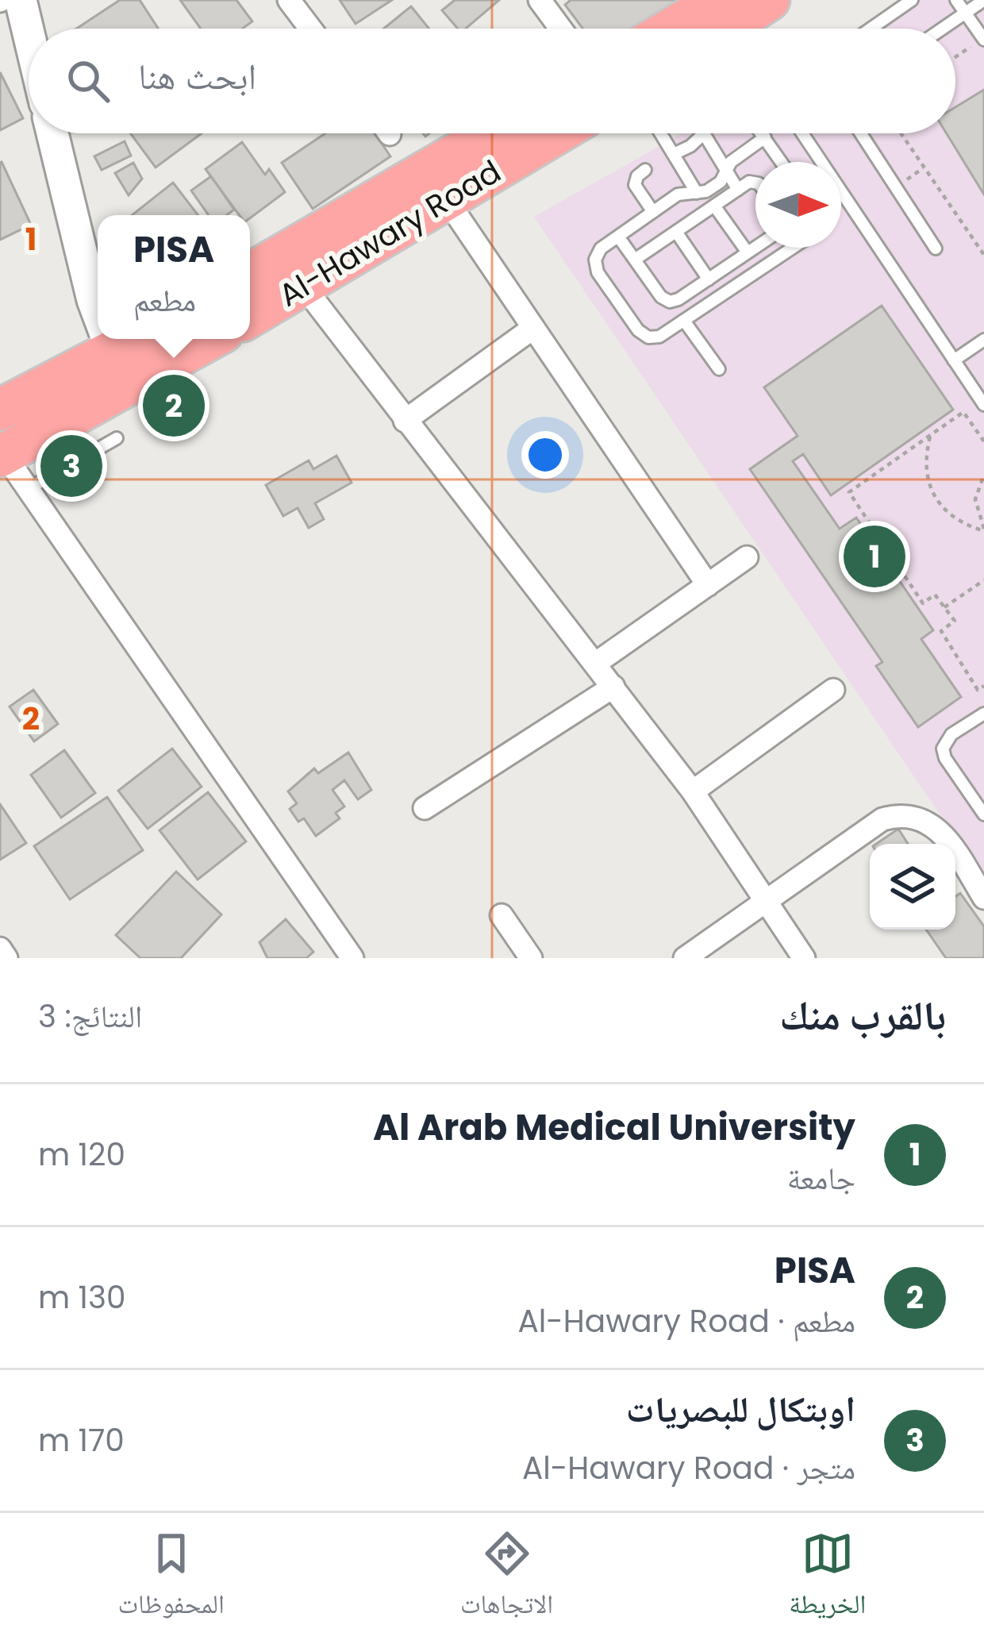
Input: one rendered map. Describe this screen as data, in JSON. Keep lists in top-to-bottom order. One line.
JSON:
{"streets":{"highway":["Al-Hawary Road"]},"north":"right","page":{"search":"ابحث هنا","popup":["PISA","مطعم"],"pins":["2","3","1"],"heading":["بالقرب منك","النتائج: 3"],"list":[{"mark":"1","name":"Al Arab Medical University","note":"جامعة","value":"120 m"},{"mark":"2","name":"PISA","note":"مطعم · Al-Hawary Road","value":"130 m"},{"mark":"3","name":"اوبتكال للبصريات","note":"متجر · Al-Hawary Road","value":"170 m"}],"nav":["الخريطة","الاتجاهات","المحفوظات"]},"grid":{"rows":["1","2"]}}
